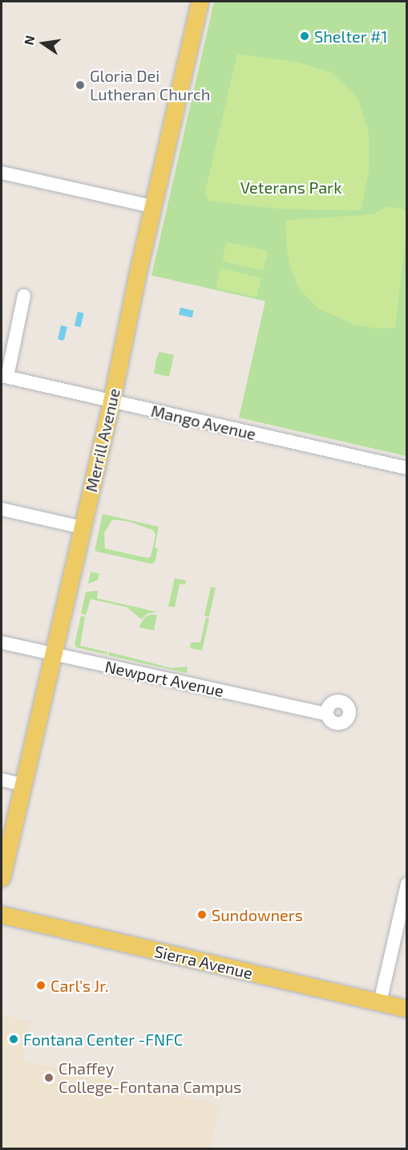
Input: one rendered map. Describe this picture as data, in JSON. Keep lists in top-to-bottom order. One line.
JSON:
{"streets":{"main road":["Merrill Avenue","Sierra Avenue"],"street":["Mango Avenue","Newport Avenue"]},"crossings":[["Mango Avenue","Merrill Avenue"],["Merrill Avenue","Newport Avenue"]],"parks":["Veterans Park"],"places":["Shelter #1","Gloria Dei Lutheran Church","Sundowners","Carl's Jr.","Fontana Center -FNFC","Chaffey College-Fontana Campus"],"north":"left"}
